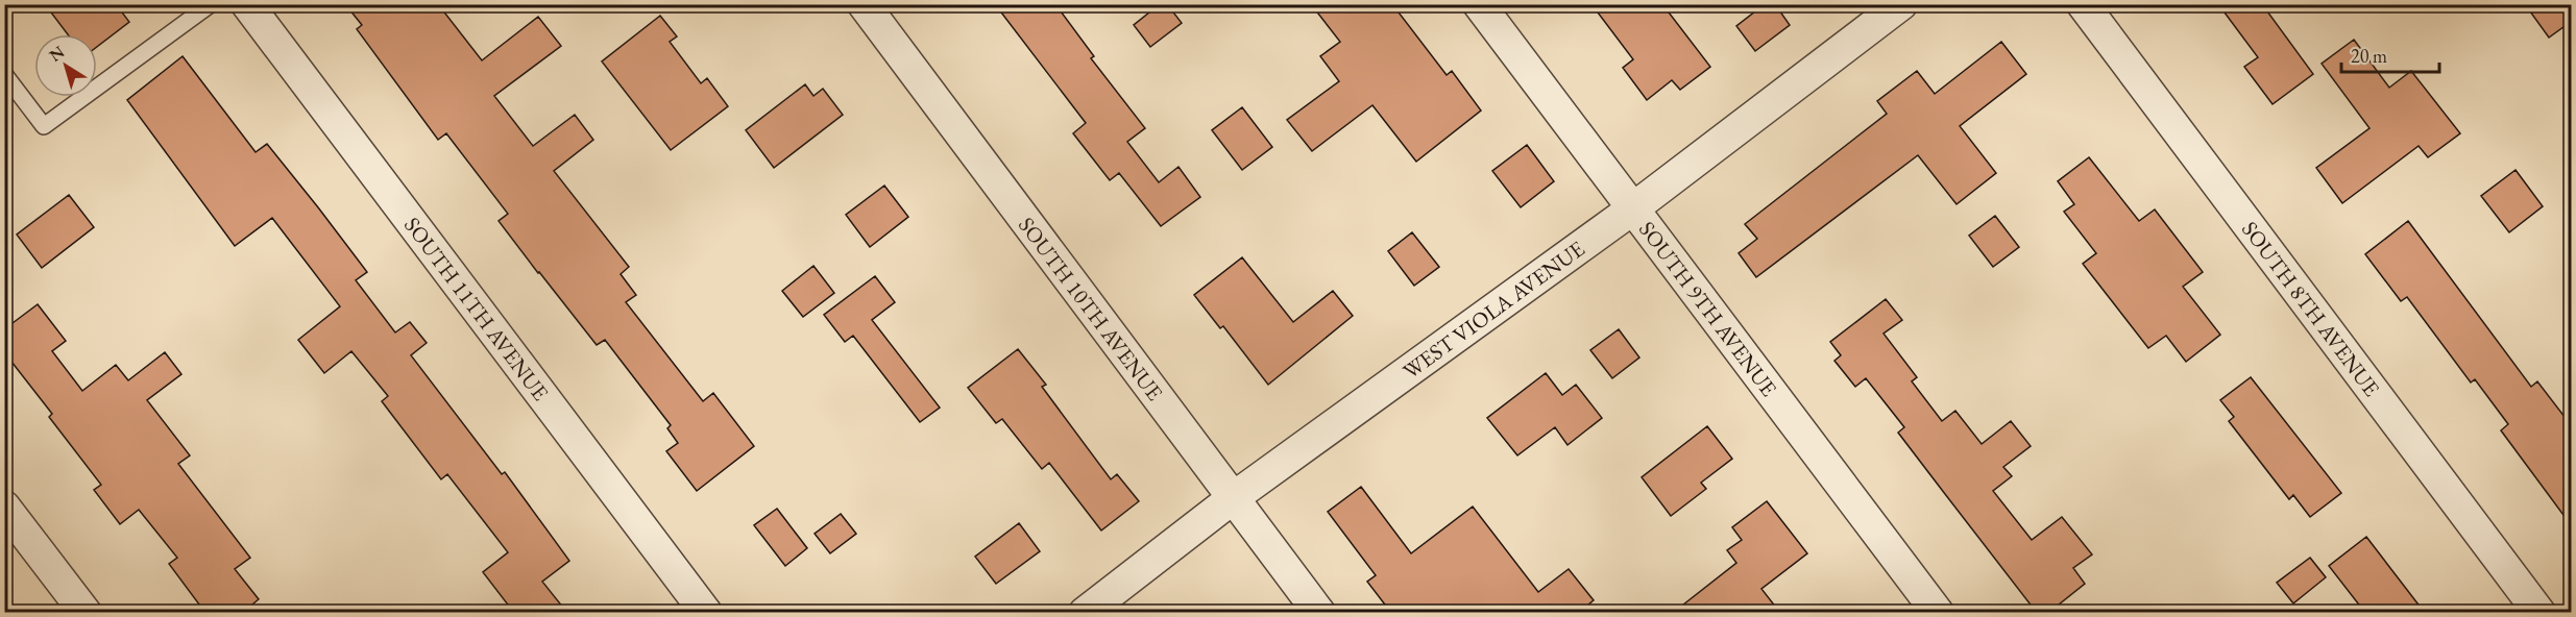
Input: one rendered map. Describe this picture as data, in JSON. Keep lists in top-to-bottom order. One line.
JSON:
{"streets":{"street":["SOUTH 11TH AVENUE","SOUTH 10TH AVENUE","SOUTH 9TH AVENUE","SOUTH 8TH AVENUE","WEST VIOLA AVENUE"]},"crossings":[["SOUTH 10TH AVENUE","WEST VIOLA AVENUE"],["SOUTH 9TH AVENUE","WEST VIOLA AVENUE"]],"scale_bar":"20 m","north":"top left"}
